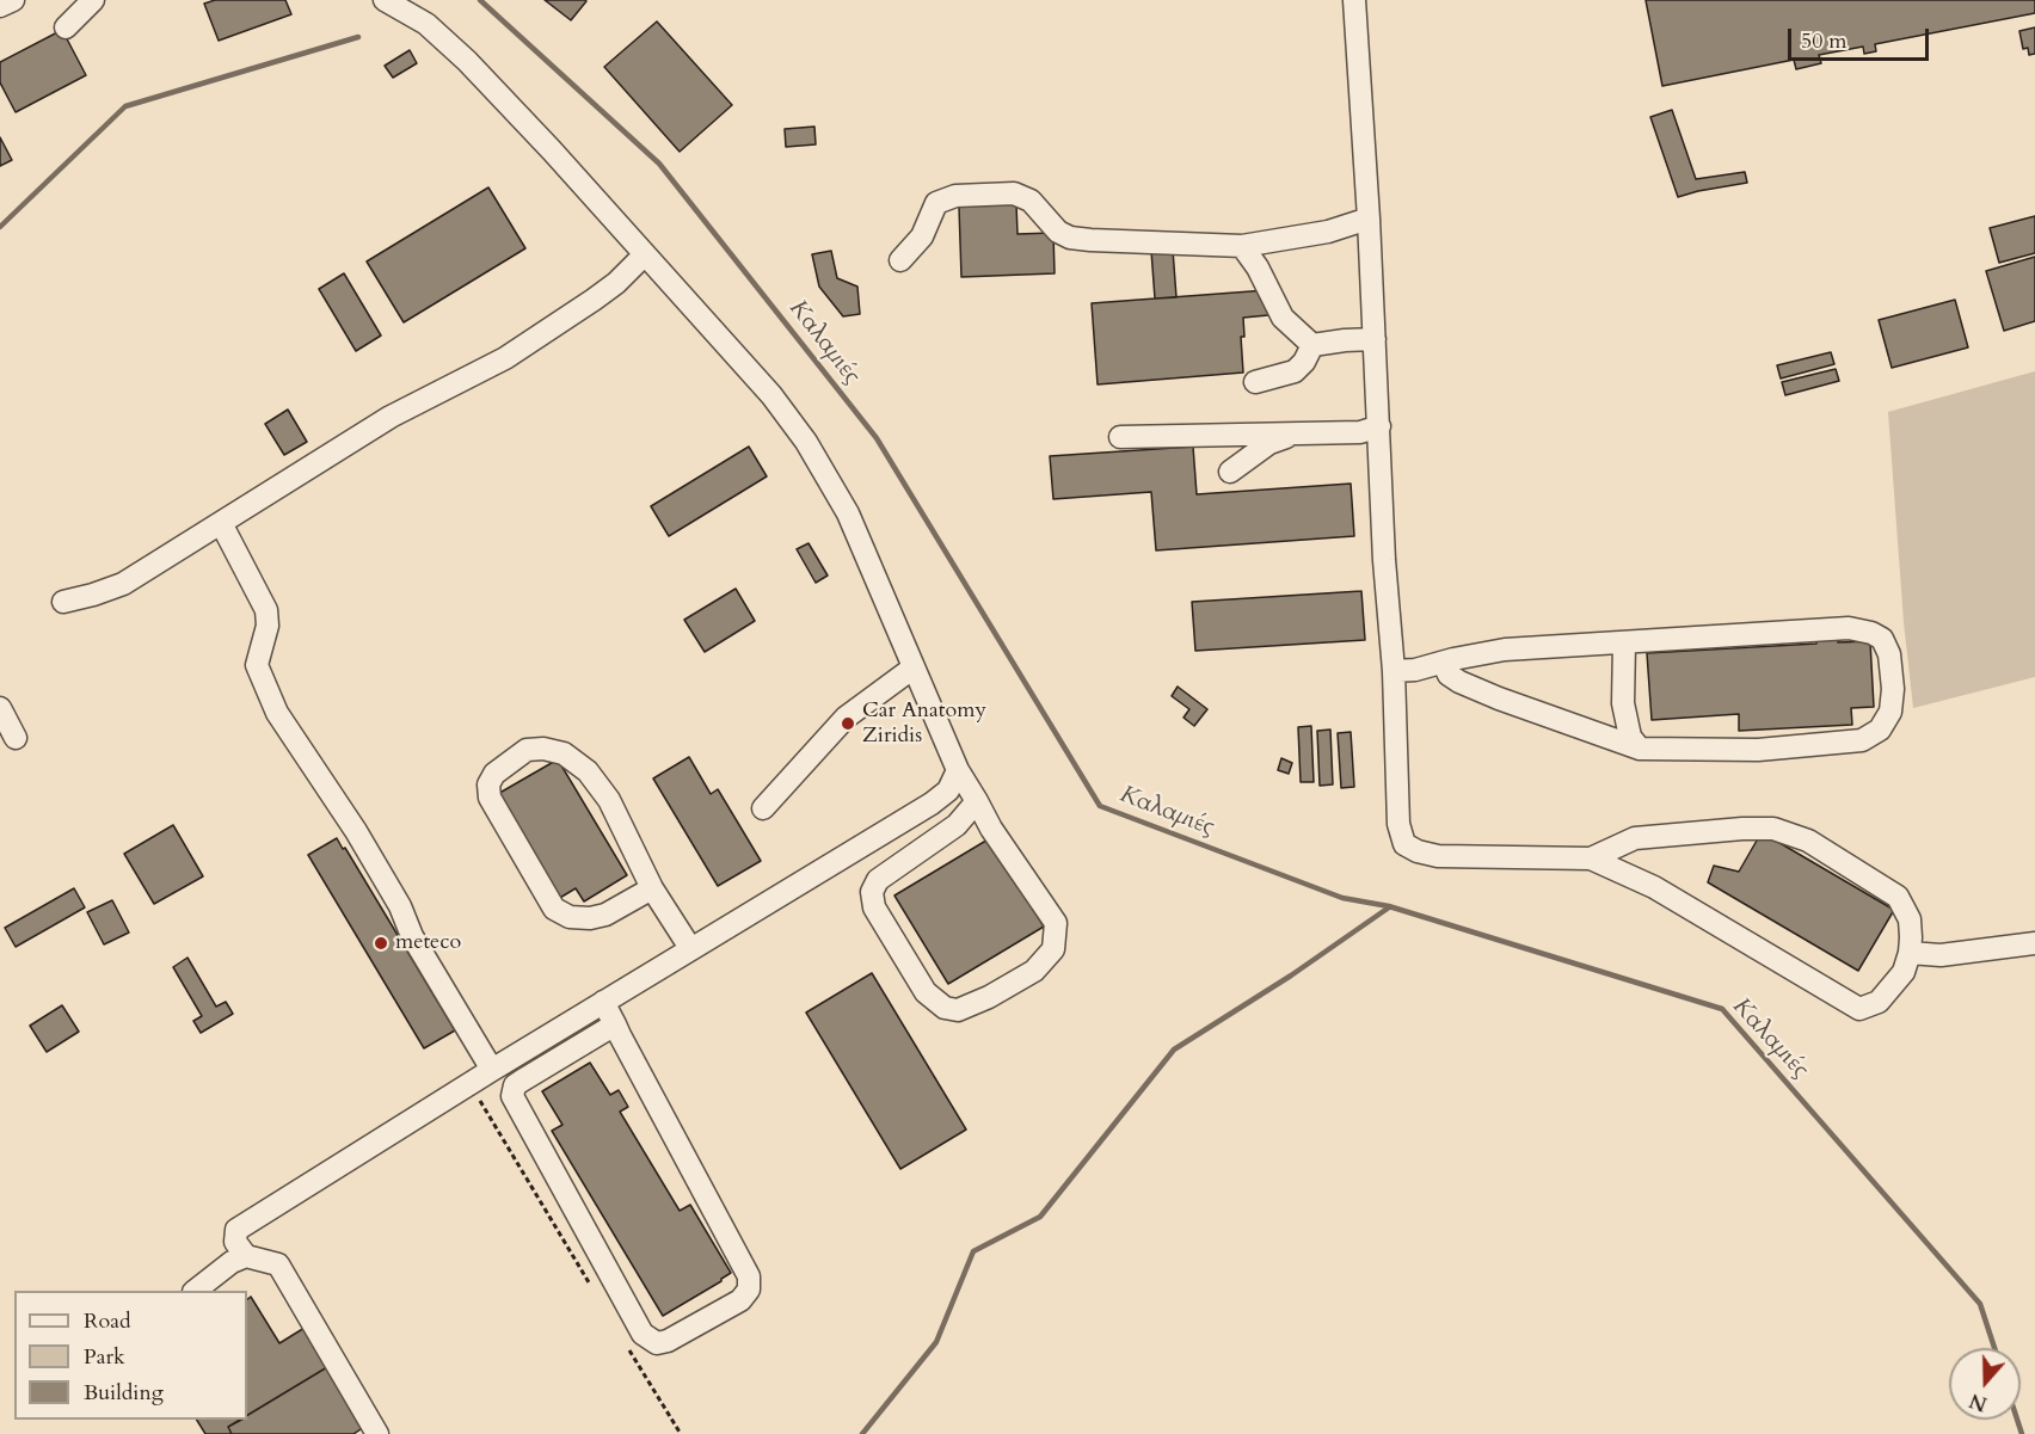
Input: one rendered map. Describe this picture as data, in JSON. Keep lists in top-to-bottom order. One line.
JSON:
{"water":["Καλαμιές"],"places":["Car Anatomy Ziridis","meteco"],"legend":["Road","Park","Building"],"scale_bar":"50 m","north":"bottom"}
